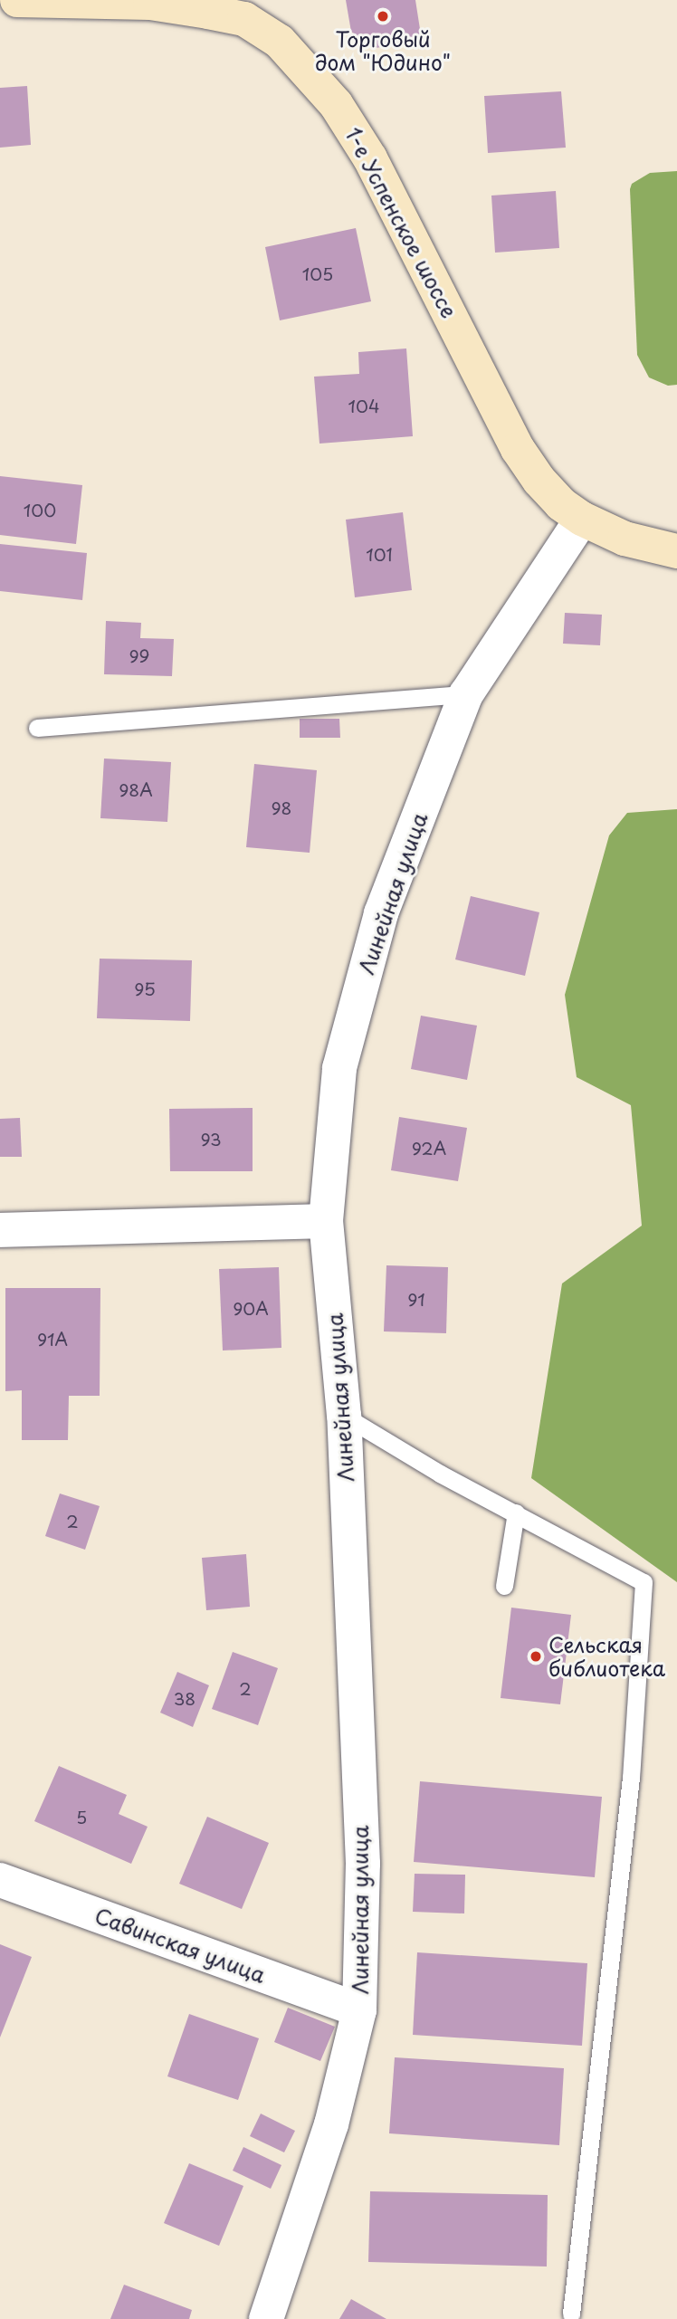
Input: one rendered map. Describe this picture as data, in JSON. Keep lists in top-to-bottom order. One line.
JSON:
{"streets":{"main road":["1-е Успенское шоссе"],"street":["Линейная улица","Савинская улица"]},"crossings":[["1-е Успенское шоссе","Линейная улица"],["Линейная улица","Савинская улица"]],"places":["Торговый дом \"Юдино\"","Сельская библиотека"],"house_numbers":["105","104","100","101","99","98А","98","95","93","92А","91","90А","91А","2","2","38","5"]}
